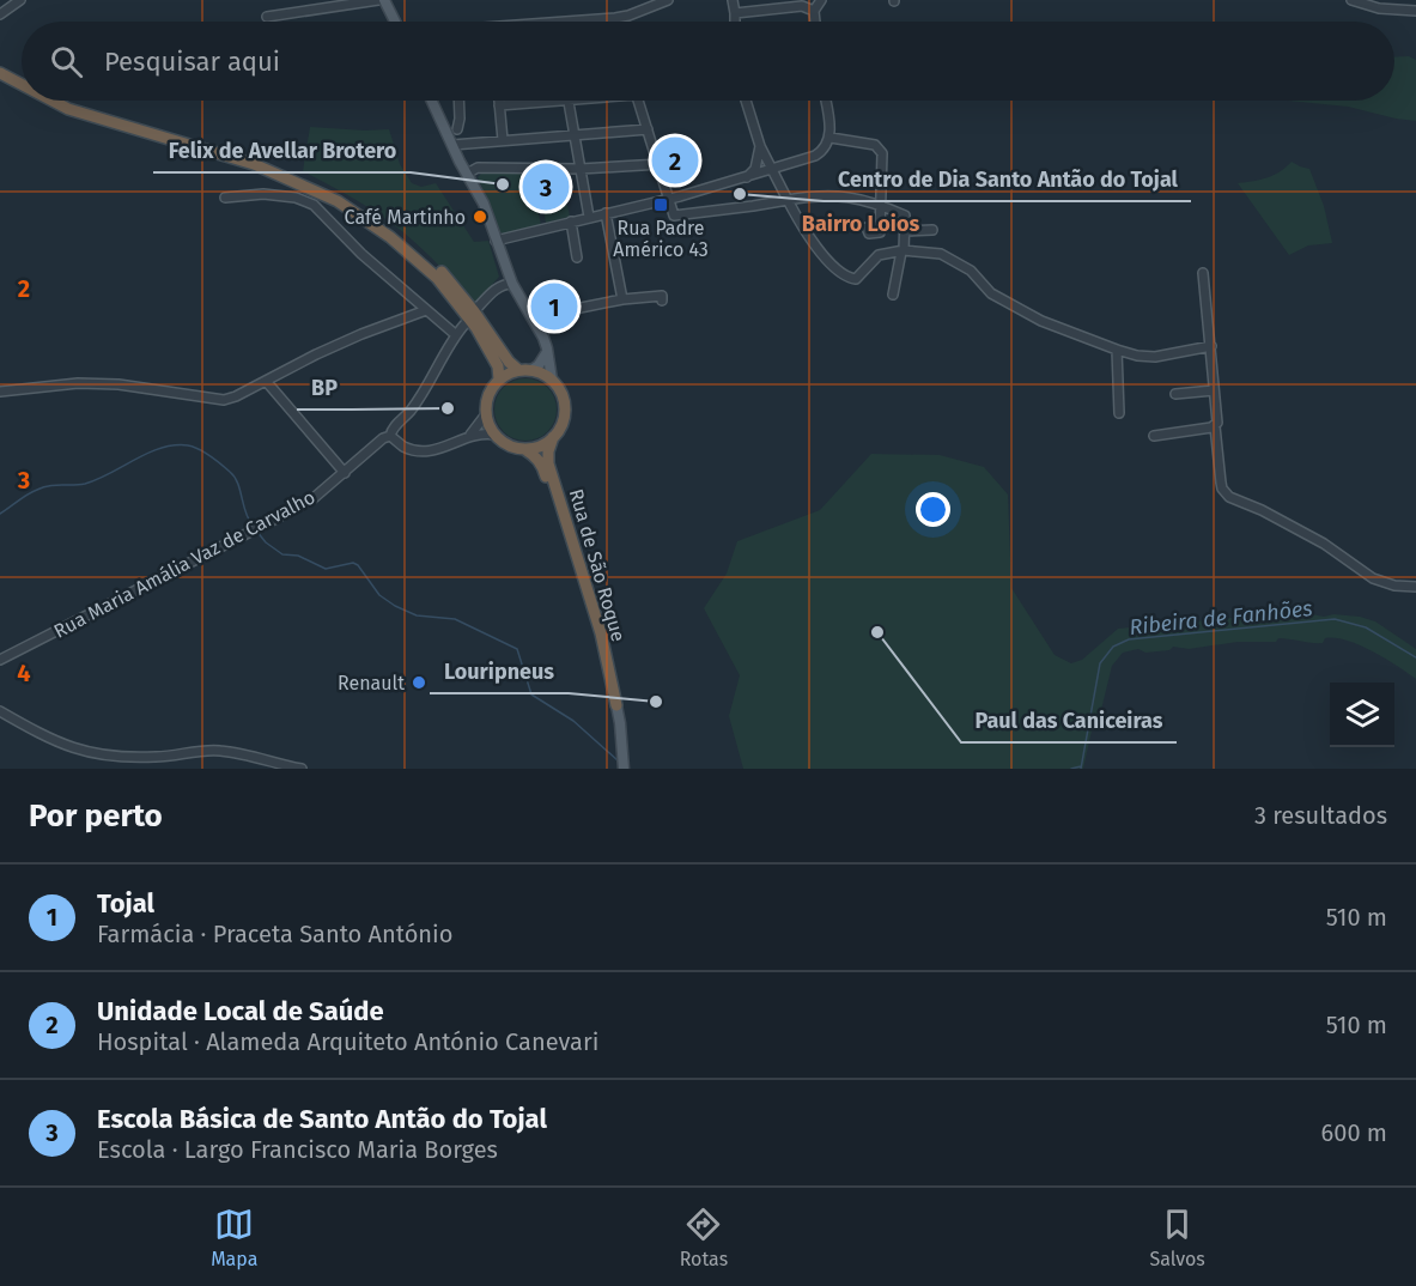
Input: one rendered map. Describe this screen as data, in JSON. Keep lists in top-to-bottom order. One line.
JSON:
{"streets":{"highway":["Rua de São Roque"],"street":["Rua Maria Amália Vaz de Carvalho"]},"districts":["Bairro Loios"],"water":["Ribeira de Fanhões"],"places":{"other":["Felix de Avellar Brotero","Centro de Dia Santo Antão do Tojal","Café Martinho","BP","Paul das Caniceiras","Renault","Louripneus"],"transit":["Rua Padre Américo 43"]},"page":{"search":"Pesquisar aqui","pins":["2","3","1"],"heading":["Por perto","3 resultados"],"list":[{"mark":"1","name":"Tojal","note":"Farmácia · Praceta Santo António","value":"510 m"},{"mark":"2","name":"Unidade Local de Saúde","note":"Hospital · Alameda Arquiteto António Canevari","value":"510 m"},{"mark":"3","name":"Escola Básica de Santo Antão do Tojal","note":"Escola · Largo Francisco Maria Borges","value":"600 m"}],"nav":["Mapa","Rotas","Salvos"]},"grid":{"rows":["2","3","4"]}}
